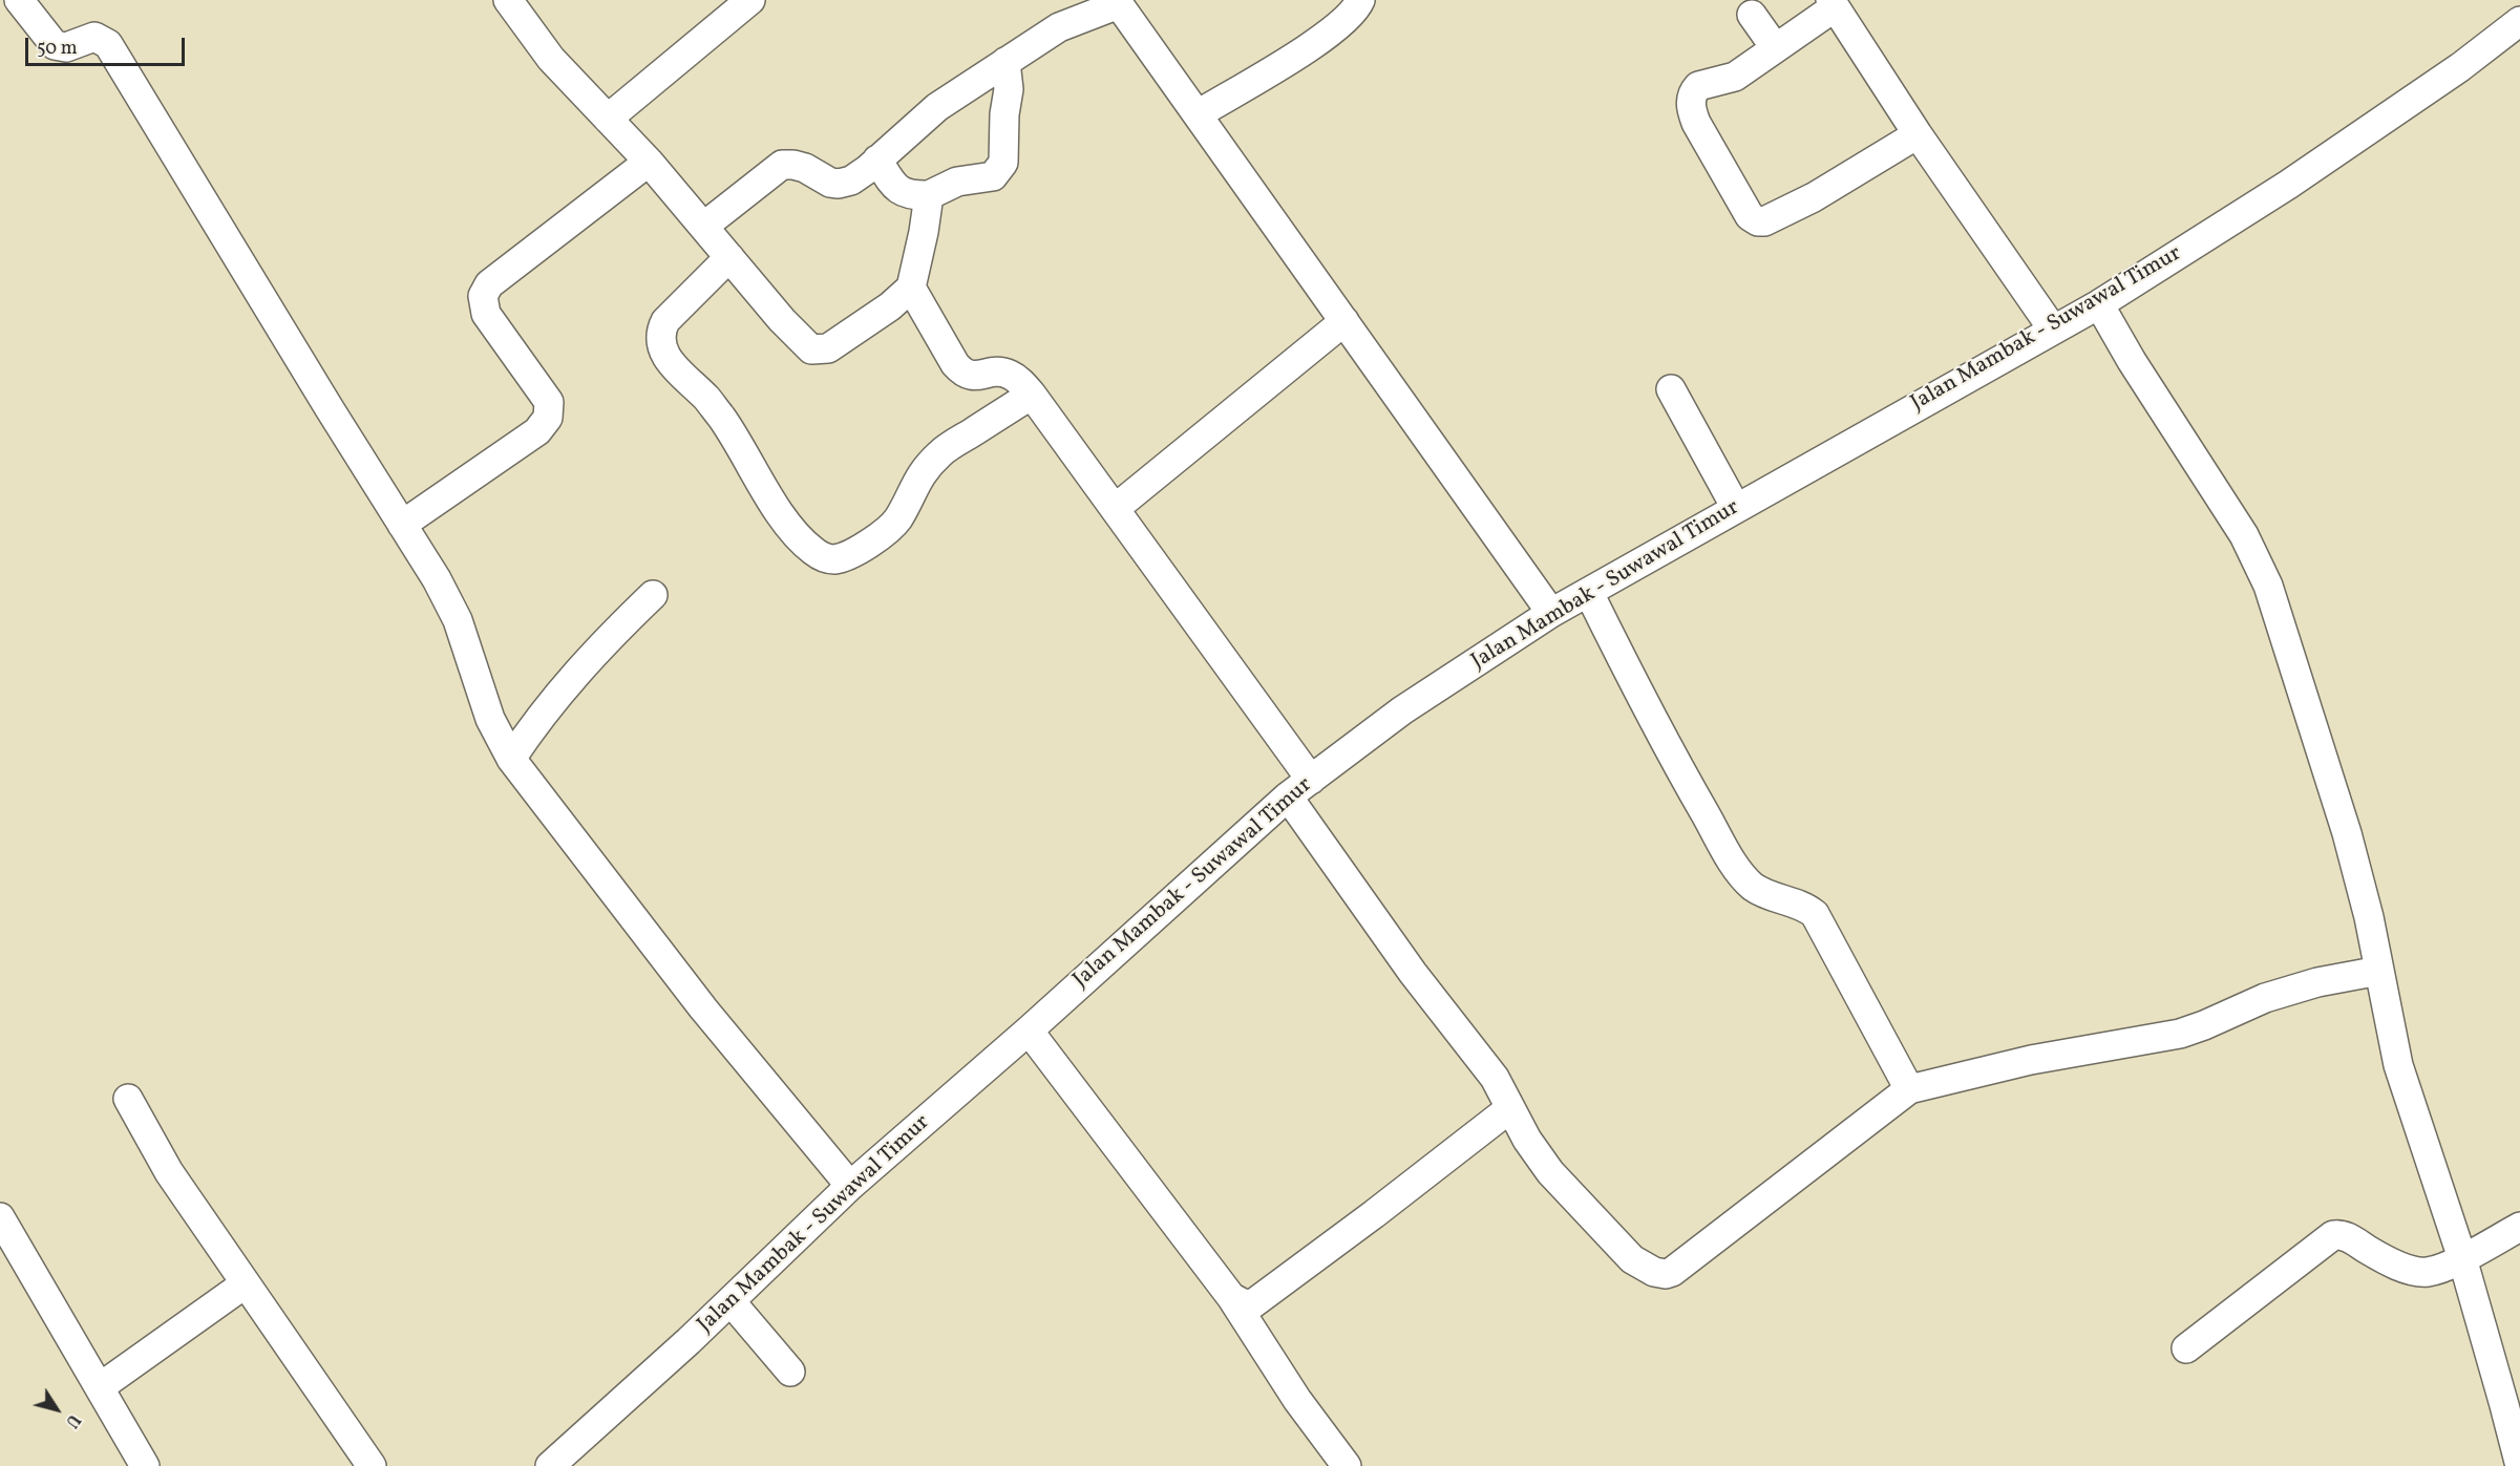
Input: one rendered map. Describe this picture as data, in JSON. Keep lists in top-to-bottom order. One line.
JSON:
{"streets":{"street":["Jalan Mambak - Suwawal Timur"]},"scale_bar":"50 m","north":"bottom right"}
